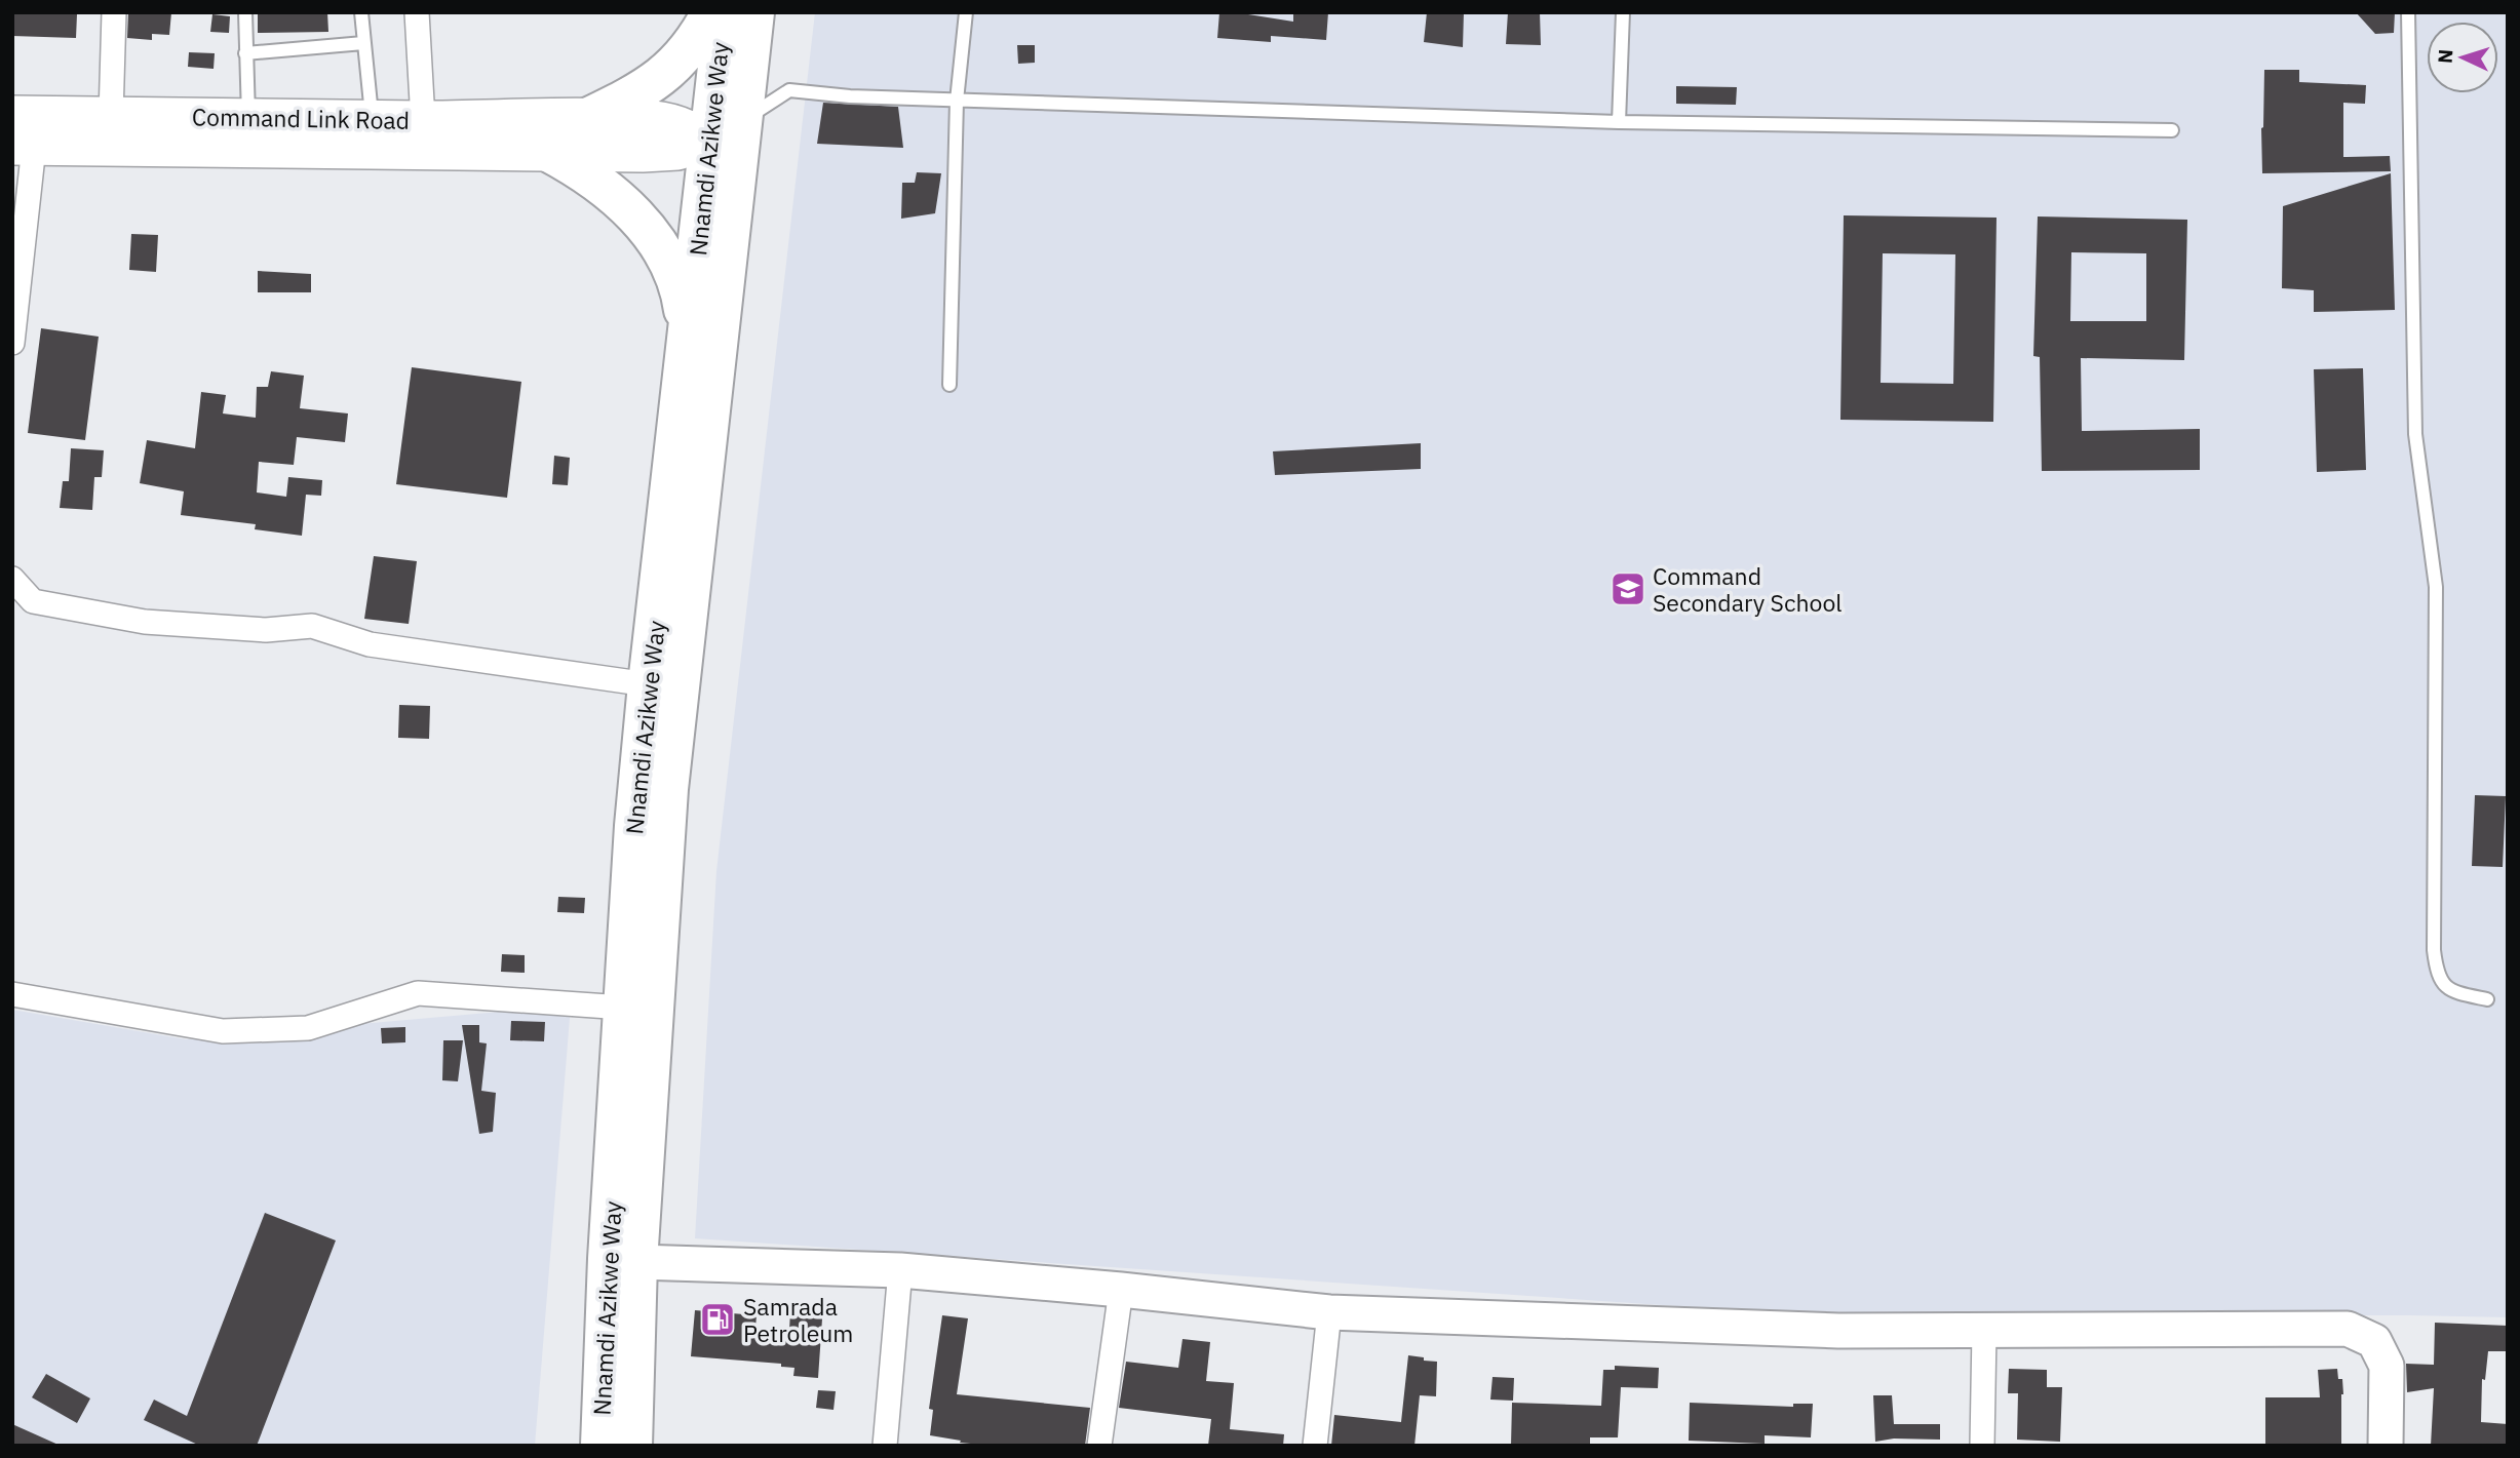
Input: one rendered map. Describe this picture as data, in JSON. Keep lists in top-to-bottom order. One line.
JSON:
{"streets":{"highway":["Nnamdi Azikwe Way"],"main road":["Command Link Road"]},"crossings":[["Command Link Road","Nnamdi Azikwe Way"]],"places":{"school or university":["Command Secondary School"],"fuel station":["Samrada Petroleum"]},"north":"left"}
